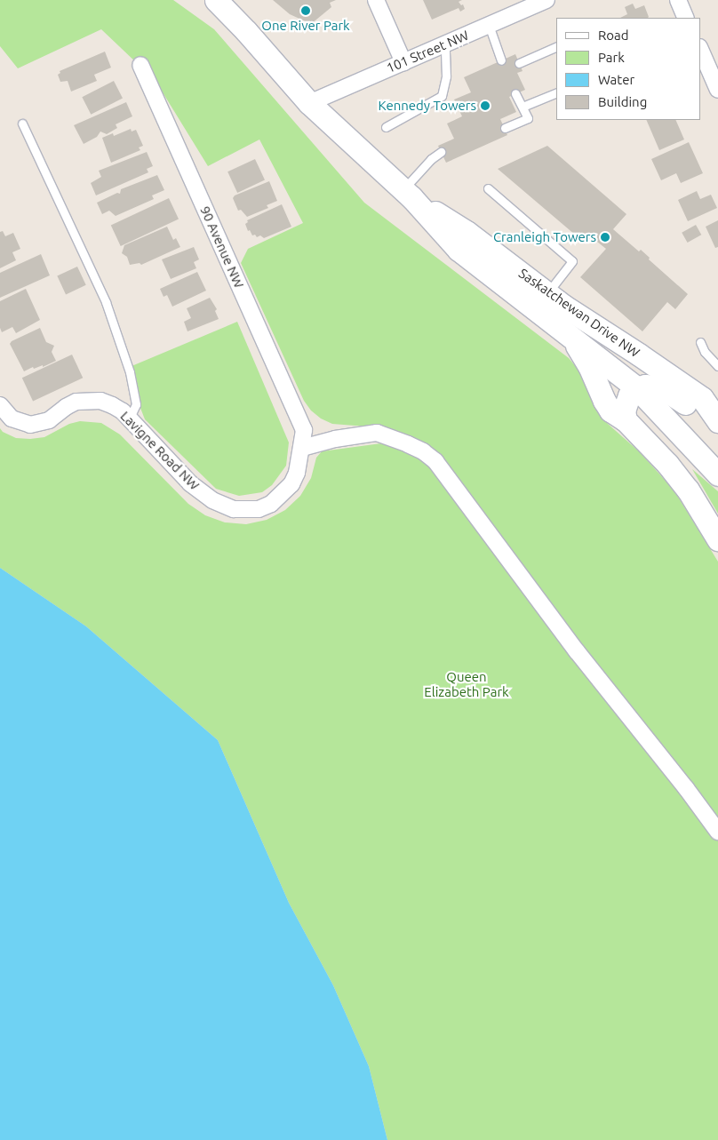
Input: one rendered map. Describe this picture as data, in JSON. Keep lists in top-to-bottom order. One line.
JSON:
{"streets":{"main road":["Saskatchewan Drive NW"],"street":["101 Street NW","90 Avenue NW","Lavigne Road NW"]},"crossings":[["101 Street NW","Saskatchewan Drive NW"],["90 Avenue NW","Lavigne Road NW"]],"parks":["Queen Elizabeth Park"],"places":["One River Park","Kennedy Towers","Cranleigh Towers"],"legend":["Road","Park","Water","Building"]}
